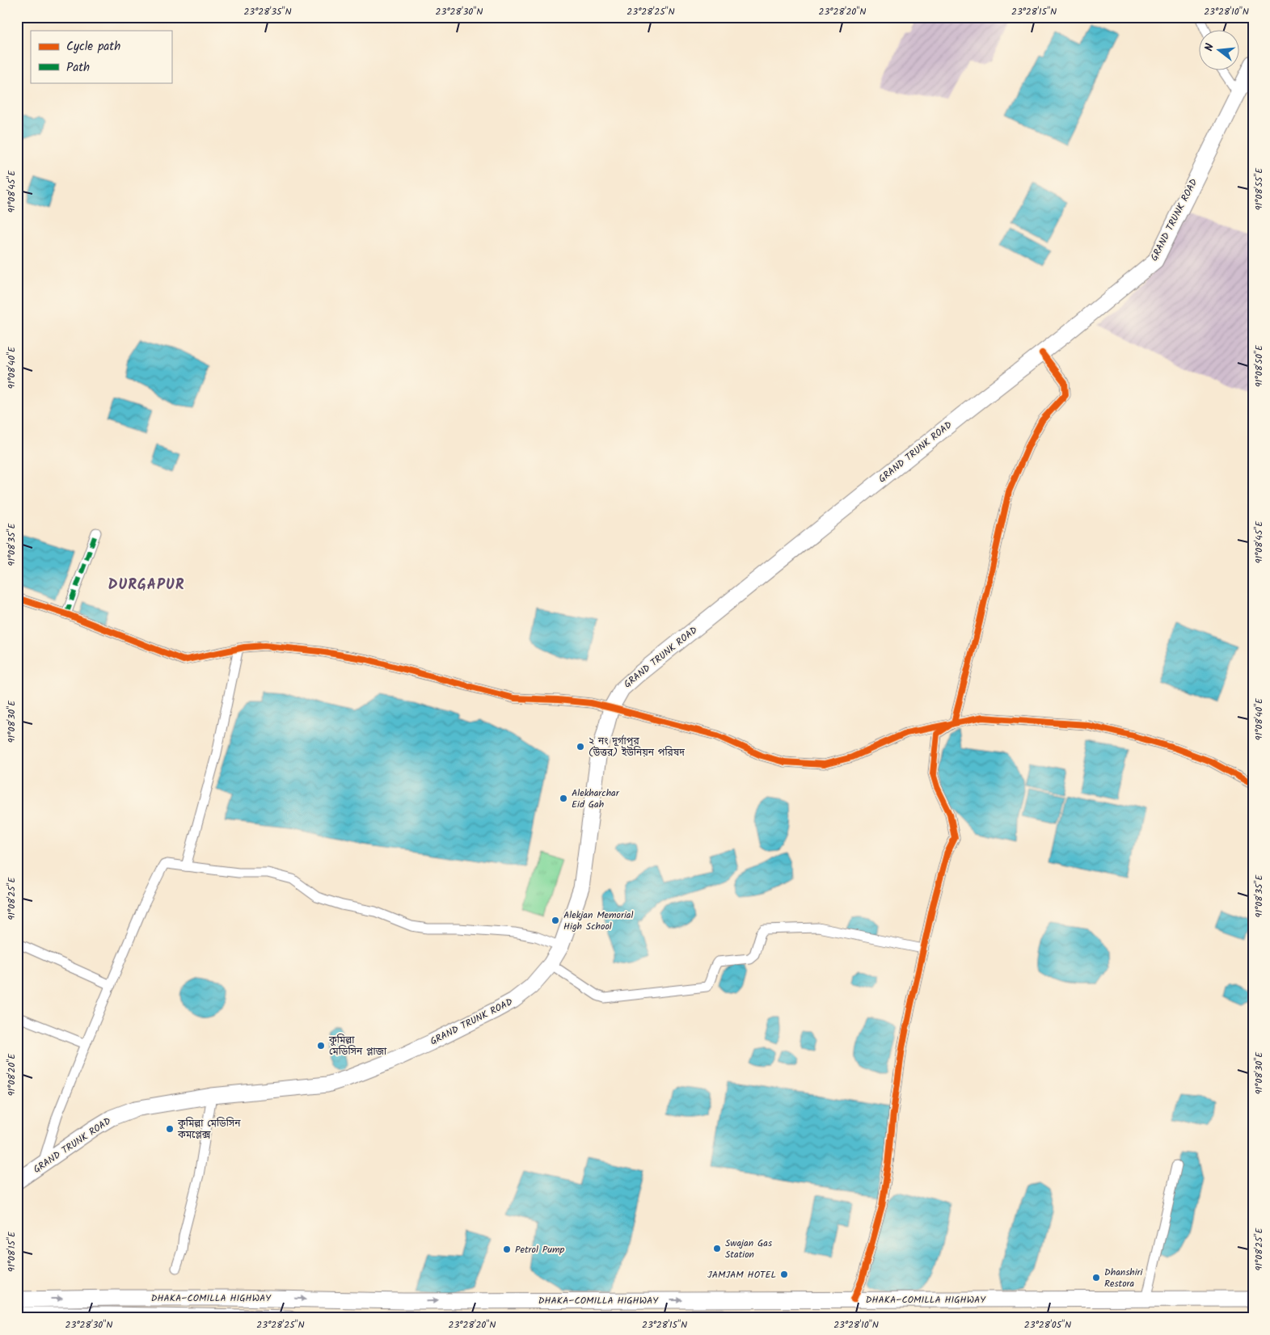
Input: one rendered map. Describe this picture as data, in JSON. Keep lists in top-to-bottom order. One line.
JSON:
{"streets":{"highway":["GRAND TRUNK ROAD","DHAKA–COMILLA HIGHWAY"]},"districts":["DURGAPUR"],"places":["২ নং দূর্গাপুর (উত্তর) ইউনিয়ন পরিষদ","Alekharchar Eid Gah","Alekjan Memorial High School","কুমিল্লা মেডিসিন প্লাজা","কুমিল্লা মেডিসিন কমপ্লেক্স","Swajan Gas Station","Petrol Pump","JAMJAM HOTEL","Dhanshiri Restora"],"legend":["Cycle path","Path"],"north":"left","coordinates":["23°28'35\"N","23°28'30\"N","23°28'25\"N","23°28'20\"N","23°28'15\"N","23°28'10\"N","91°08'55\"E","91°08'45\"E","91°08'50\"E","91°08'40\"E","91°08'35\"E","91°08'30\"E","91°08'25\"E","91°08'20\"E","91°08'15\"E","23°28'05\"N"]}
